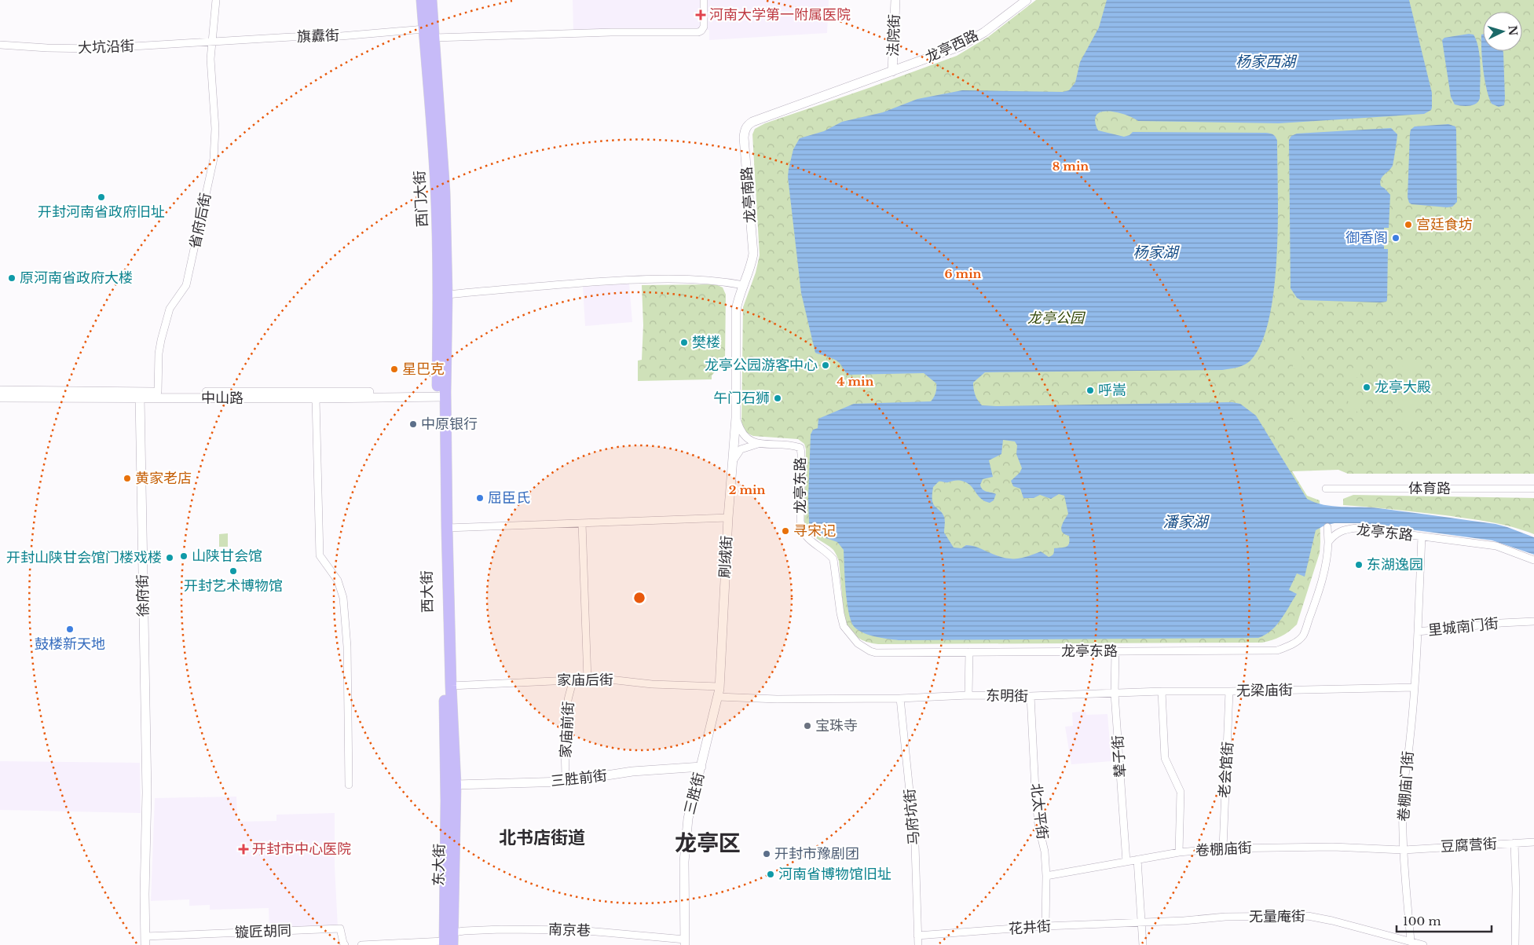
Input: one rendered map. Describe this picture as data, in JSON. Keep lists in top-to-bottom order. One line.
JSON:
{"streets":{"main road":["西门大街","西大街","东大街"],"street":["法院街","旗纛街","龙亭西路","大坑沿街","龙亭南路","省府后街","中山路","龙亭东路","体育路","刷绒街","徐府街","里城南门街","家庙后街","无梁庙街","东明街","家庙前街","辇子街","老会馆街","三胜前街","卷棚庙门街","三胜街","北太平街","马府坑街","豆腐营街","卷棚庙街","无量庵街","花井街","南京巷","镟匠胡同"]},"crossings":[["法院街","龙亭西路"],["法院街","龙亭南路"],["旗纛街","大坑沿街"],["旗纛街","西门大街"],["旗纛街","省府后街"],["龙亭西路","龙亭南路"],["大坑沿街","省府后街"],["龙亭南路","龙亭东路"],["龙亭南路","刷绒街"],["西门大街","中山路"],["西门大街","西大街"],["省府后街","中山路"],["中山路","西大街"],["中山路","徐府街"],["龙亭东路","刷绒街"],["龙亭东路","里城南门街"],["龙亭东路","辇子街"],["刷绒街","家庙后街"],["刷绒街","东明街"],["刷绒街","三胜街"],["西大街","家庙后街"],["西大街","三胜前街"],["西大街","东大街"],["徐府街","镟匠胡同"],["里城南门街","卷棚庙门街"],["家庙后街","家庙前街"],["无梁庙街","东明街"],["无梁庙街","辇子街"],["无梁庙街","老会馆街"],["无梁庙街","卷棚庙门街"],["东明街","辇子街"],["东明街","三胜街"],["东明街","北太平街"],["东明街","马府坑街"],["家庙前街","三胜前街"],["辇子街","卷棚庙街"],["老会馆街","卷棚庙街"],["三胜前街","三胜街"],["三胜前街","东大街"],["卷棚庙门街","豆腐营街"],["卷棚庙门街","卷棚庙街"],["卷棚庙门街","无量庵街"],["三胜街","南京巷"],["北太平街","卷棚庙街"],["北太平街","花井街"],["马府坑街","花井街"],["豆腐营街","卷棚庙街"],["东大街","南京巷"],["无量庵街","花井街"]],"districts":["北书店街道","龙亭区"],"water":["杨家西湖","杨家湖","潘家湖"],"parks":["龙亭公园"],"places":{"health":["河南大学第一附属医院","开封市中心医院"],"other":["开封河南省政府旧址","宫廷食坊","御香阁","原河南省政府大楼","樊楼","龙亭公园游客中心","星巴克","龙亭大殿","呼嵩","午门石狮","中原银行","黄家老店","屈臣氏","寻宋记","山陕甘会馆","开封山陕甘会馆门楼戏楼","东湖逸园","开封艺术博物馆","鼓楼新天地","宝珠寺","开封市豫剧团","河南省博物馆旧址"]},"scale_bar":"100 m","north":"right","rings":["8 min","6 min","4 min","2 min"]}
